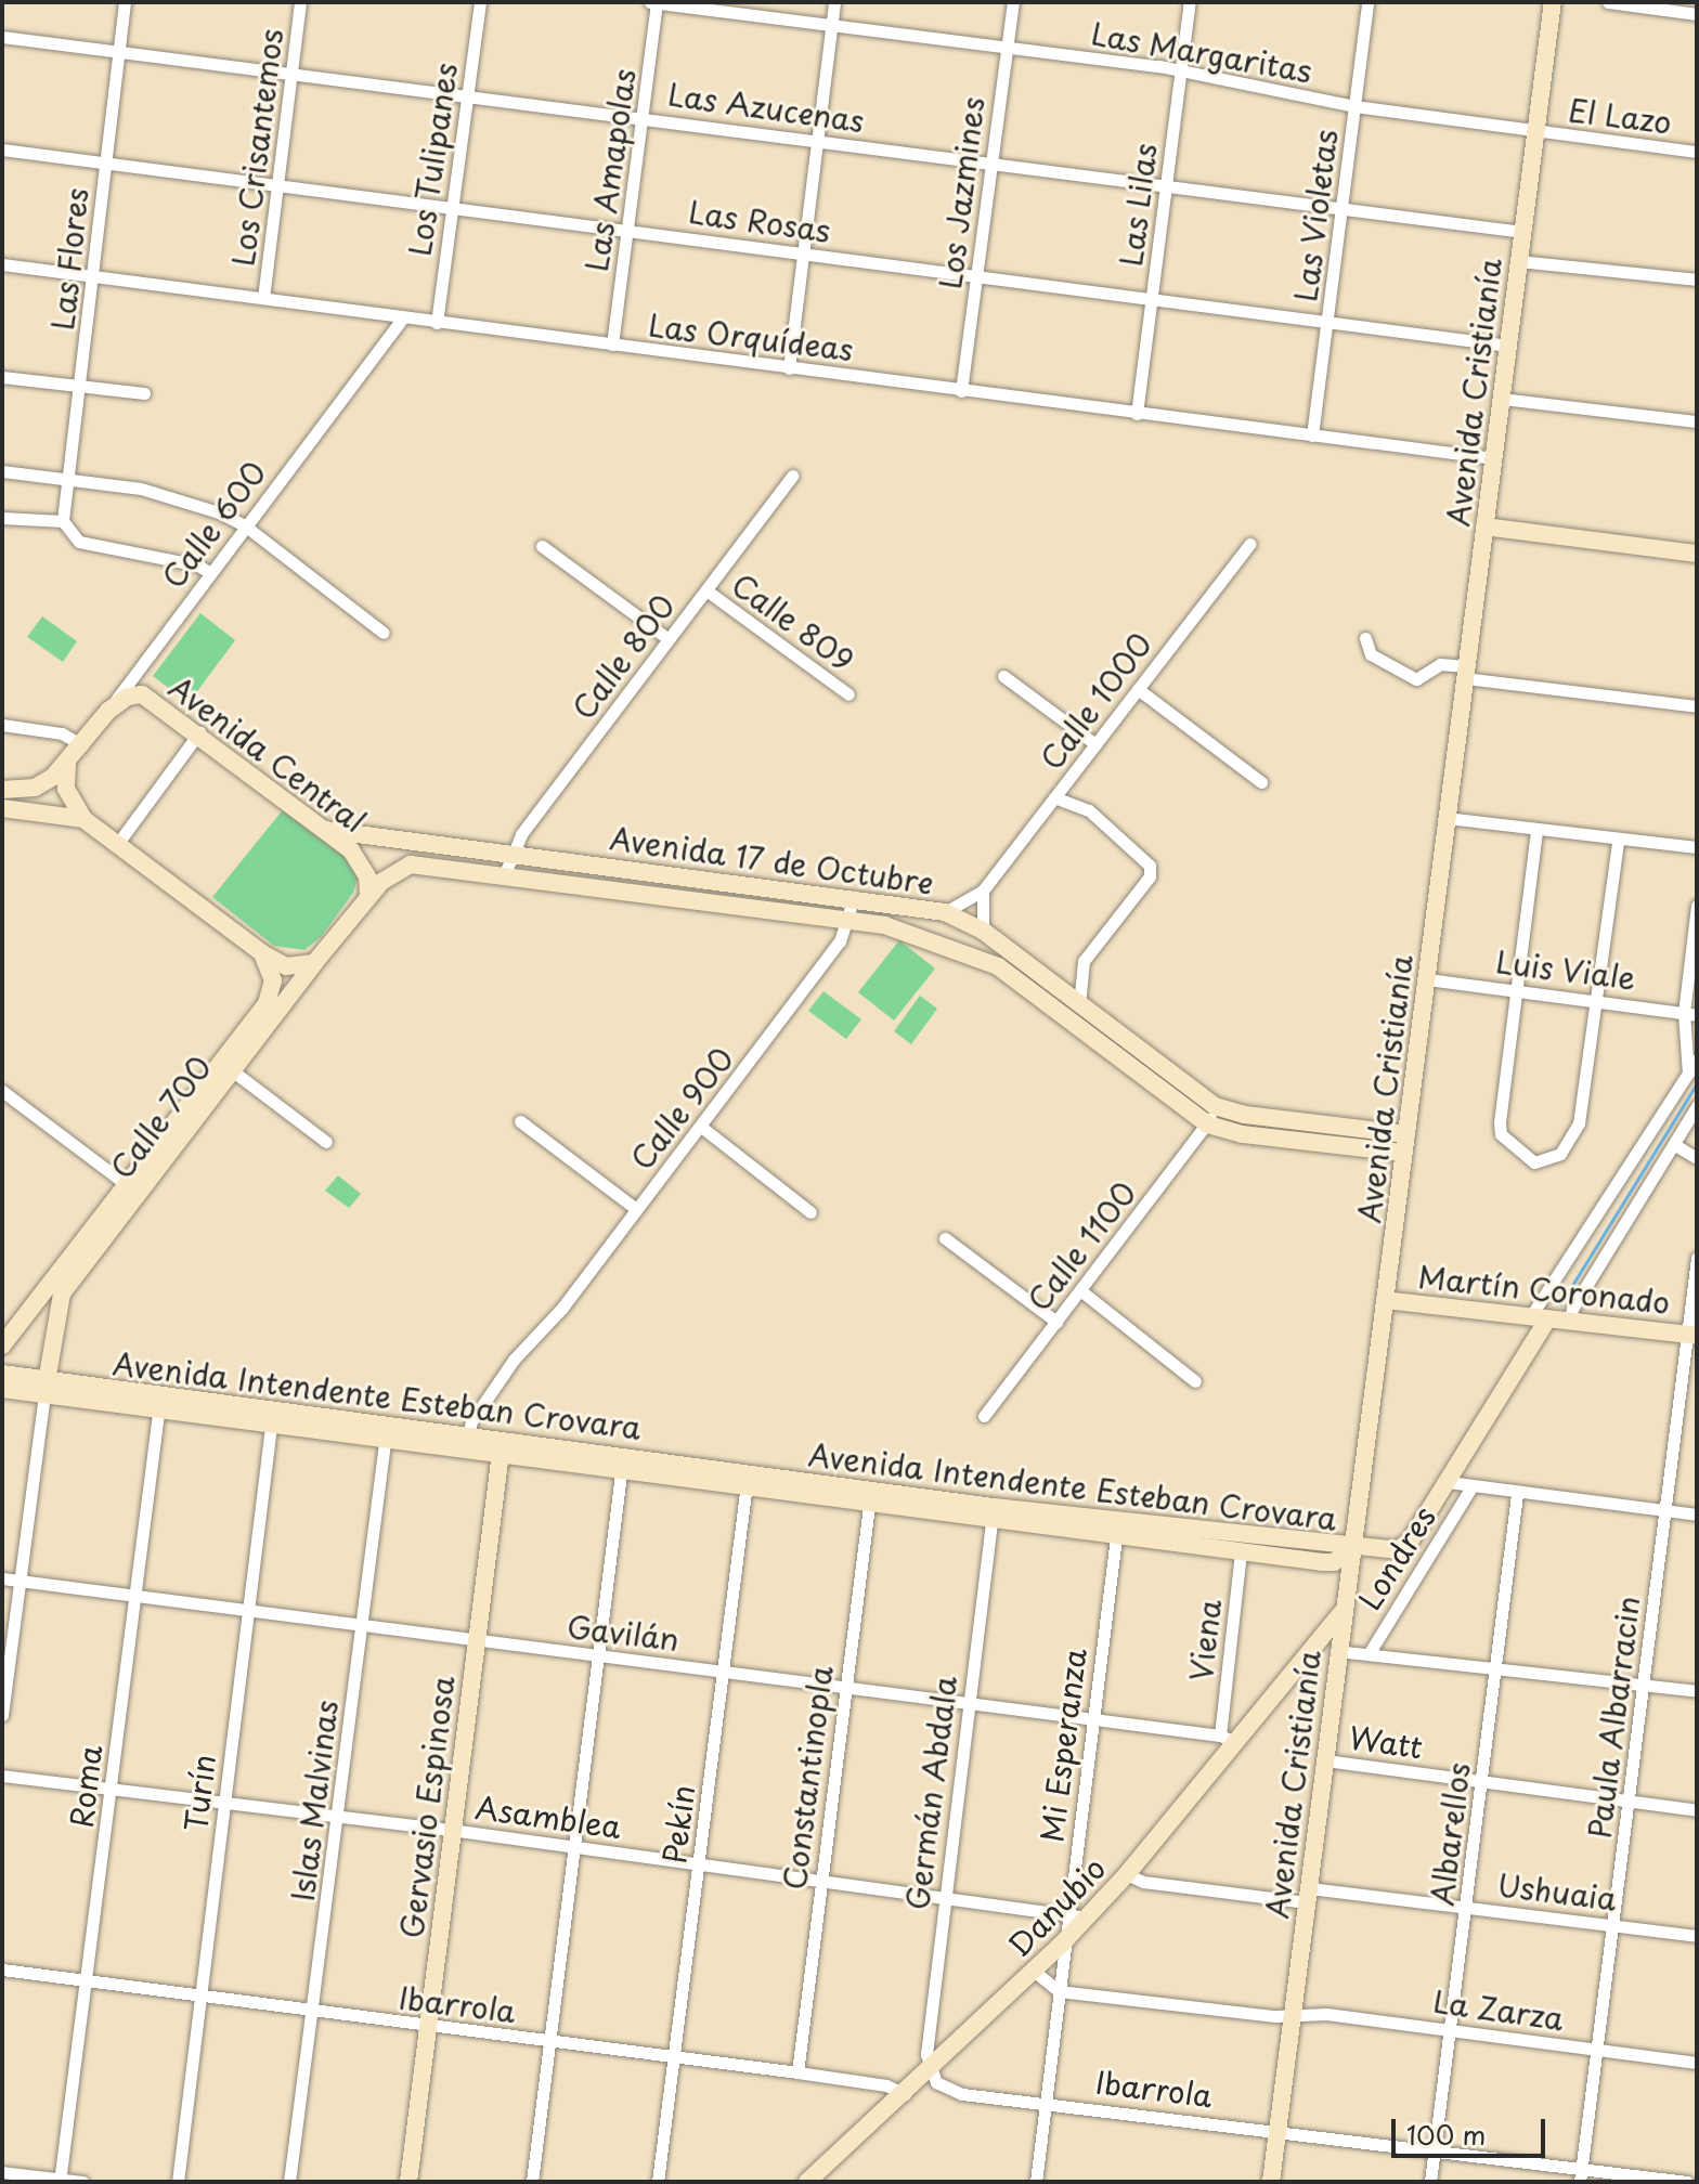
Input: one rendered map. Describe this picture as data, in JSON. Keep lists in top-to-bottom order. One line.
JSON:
{"streets":{"main road":["Avenida Cristianía","Calle 600","Avenida Central","Avenida 17 de Octubre","Calle 700","Martín Coronado","Avenida Intendente Esteban Crovara","Gervasio Espinosa","Danubio"],"street":["Las Margaritas","Las Azucenas","El Lazo","Los Crisantemos","Los Tulipanes","Las Amapolas","Los Jazmines","Las Lilas","Las Violetas","Las Rosas","Las Flores","Las Orquídeas","Calle 809","Calle 800","Calle 1000","Luis Viale","Calle 900","Calle 1100","Londres","Gavilán","Viena","Paula Albarracin","Watt","Mi Esperanza","Constantinopla","Roma","Turín","Germán Abdala","Islas Malvinas","Asamblea","Pekín","Albarellos","Ushuaia","Ibarrola","La Zarza"]},"crossings":[["Las Margaritas","El Lazo"],["Las Margaritas","Las Amapolas"],["Las Margaritas","Los Jazmines"],["Las Margaritas","Las Lilas"],["Las Margaritas","Las Violetas"],["Las Margaritas","Avenida Cristianía"],["Las Azucenas","Los Crisantemos"],["Las Azucenas","Los Tulipanes"],["Las Azucenas","Las Amapolas"],["Las Azucenas","Los Jazmines"],["Las Azucenas","Las Lilas"],["Las Azucenas","Las Violetas"],["Las Azucenas","Las Flores"],["Las Azucenas","Avenida Cristianía"],["El Lazo","Avenida Cristianía"],["Los Crisantemos","Las Rosas"],["Los Crisantemos","Las Orquídeas"],["Los Tulipanes","Las Rosas"],["Los Tulipanes","Las Orquídeas"],["Las Amapolas","Las Rosas"],["Las Amapolas","Las Orquídeas"],["Los Jazmines","Las Rosas"],["Los Jazmines","Las Orquídeas"],["Las Lilas","Las Rosas"],["Las Lilas","Las Orquídeas"],["Las Violetas","Las Rosas"],["Las Violetas","Las Orquídeas"],["Las Rosas","Las Flores"],["Las Rosas","Avenida Cristianía"],["Las Flores","Las Orquídeas"],["Las Orquídeas","Avenida Cristianía"],["Las Orquídeas","Calle 600"],["Avenida Cristianía","Avenida 17 de Octubre"],["Avenida Cristianía","Luis Viale"],["Avenida Cristianía","Martín Coronado"],["Avenida Cristianía","Avenida Intendente Esteban Crovara"],["Avenida Cristianía","Watt"],["Avenida Cristianía","Ushuaia"],["Avenida Cristianía","Danubio"],["Avenida Cristianía","Ibarrola"],["Avenida Cristianía","La Zarza"],["Calle 600","Avenida Central"],["Calle 809","Calle 800"],["Calle 800","Avenida 17 de Octubre"],["Calle 1000","Avenida 17 de Octubre"],["Avenida Central","Avenida 17 de Octubre"],["Avenida Central","Calle 700"],["Avenida 17 de Octubre","Calle 900"],["Avenida 17 de Octubre","Calle 700"],["Avenida 17 de Octubre","Calle 1100"],["Calle 900","Avenida Intendente Esteban Crovara"],["Calle 700","Avenida Intendente Esteban Crovara"],["Martín Coronado","Paula Albarracin"],["Avenida Intendente Esteban Crovara","Viena"],["Avenida Intendente Esteban Crovara","Mi Esperanza"],["Avenida Intendente Esteban Crovara","Constantinopla"],["Avenida Intendente Esteban Crovara","Roma"],["Avenida Intendente Esteban Crovara","Turín"],["Avenida Intendente Esteban Crovara","Germán Abdala"],["Avenida Intendente Esteban Crovara","Islas Malvinas"],["Avenida Intendente Esteban Crovara","Gervasio Espinosa"],["Avenida Intendente Esteban Crovara","Pekín"],["Gavilán","Viena"],["Gavilán","Mi Esperanza"],["Gavilán","Constantinopla"],["Gavilán","Roma"],["Gavilán","Turín"],["Gavilán","Germán Abdala"],["Gavilán","Islas Malvinas"],["Gavilán","Gervasio Espinosa"],["Gavilán","Pekín"],["Gavilán","Danubio"],["Viena","Danubio"],["Paula Albarracin","Watt"],["Paula Albarracin","Ushuaia"],["Paula Albarracin","Ibarrola"],["Paula Albarracin","La Zarza"],["Watt","Albarellos"],["Mi Esperanza","Asamblea"],["Mi Esperanza","Danubio"],["Mi Esperanza","Ibarrola"],["Constantinopla","Asamblea"],["Constantinopla","Ibarrola"],["Roma","Asamblea"],["Roma","Ibarrola"],["Turín","Asamblea"],["Turín","Ibarrola"],["Germán Abdala","Asamblea"],["Germán Abdala","Danubio"],["Germán Abdala","Ibarrola"],["Islas Malvinas","Asamblea"],["Islas Malvinas","Ibarrola"],["Gervasio Espinosa","Asamblea"],["Gervasio Espinosa","Ibarrola"],["Asamblea","Pekín"],["Asamblea","Danubio"],["Pekín","Ibarrola"],["Albarellos","Ushuaia"],["Albarellos","Ibarrola"],["Albarellos","La Zarza"],["Danubio","Ibarrola"]],"scale_bar":"100 m"}
